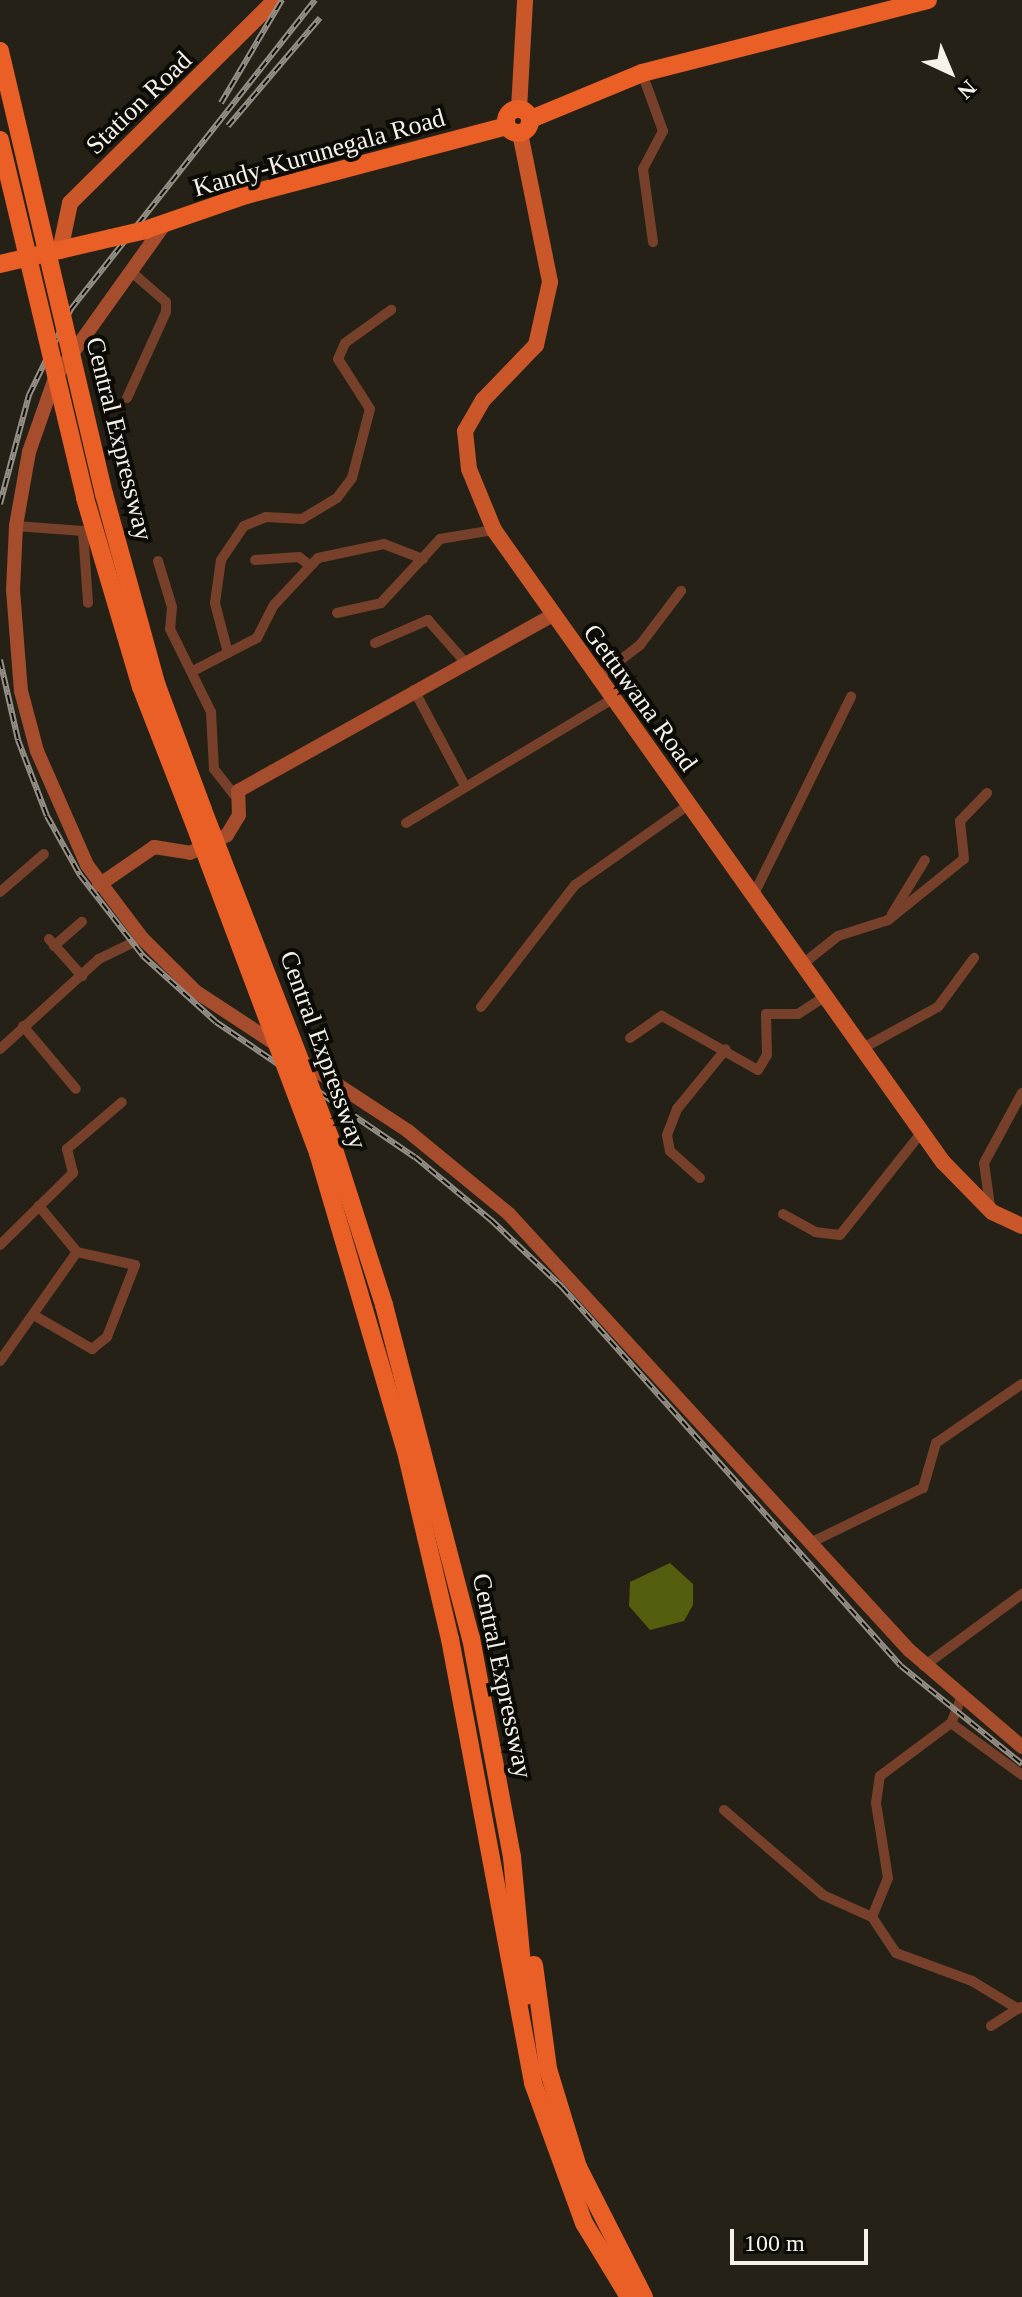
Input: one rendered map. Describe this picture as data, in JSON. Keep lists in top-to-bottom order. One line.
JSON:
{"streets":{"highway":["Kandy-Kurunegala Road","Central Expressway"],"main road":["Station Road","Gettuwana Road"]},"crossings":[["Station Road","Kandy-Kurunegala Road"],["Kandy-Kurunegala Road","Gettuwana Road"]],"scale_bar":"100 m","north":"bottom right"}
